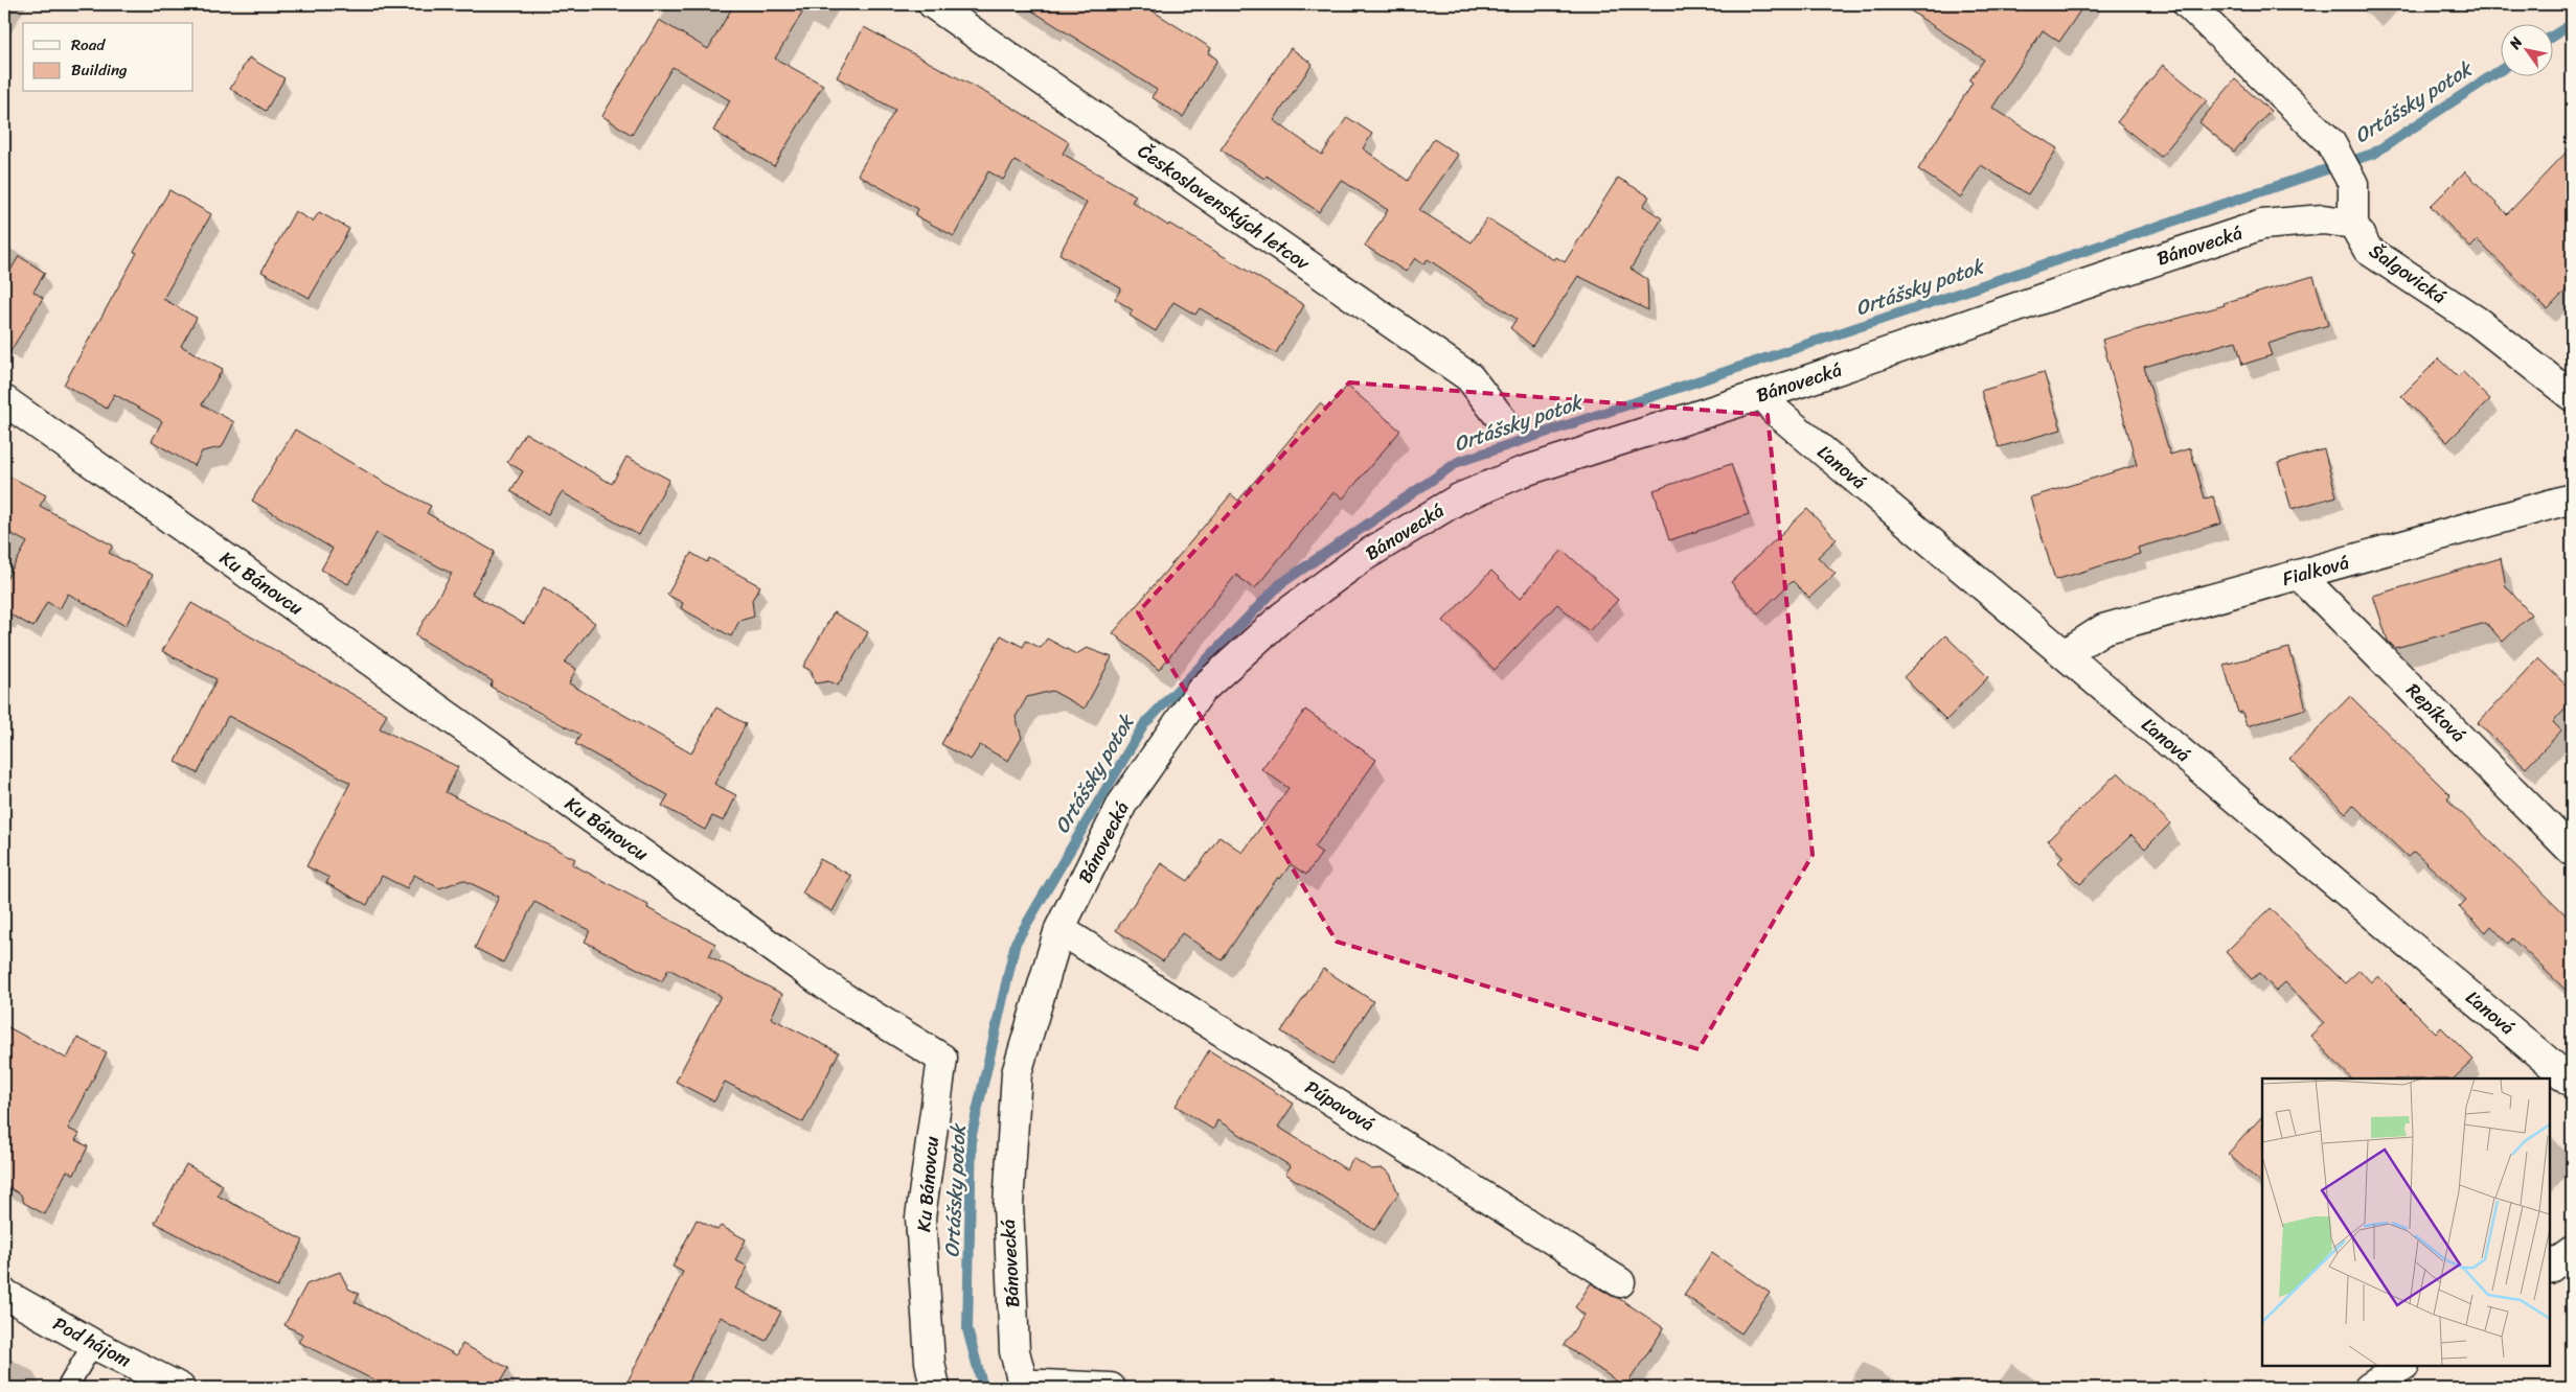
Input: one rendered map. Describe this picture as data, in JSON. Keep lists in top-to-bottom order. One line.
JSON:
{"streets":{"street":["Československých letcov","Bánovecká","Šalgovická","Ľanová","Fialková","Ku Bánovcu","Repíková","Púpavová","Pod hájom"]},"crossings":[["Bánovecká","Šalgovická"],["Bánovecká","Ľanová"],["Bánovecká","Púpavová"],["Ľanová","Fialková"],["Fialková","Repíková"]],"water":["Ortášsky potok"],"legend":["Road","Building"],"north":"top left"}
